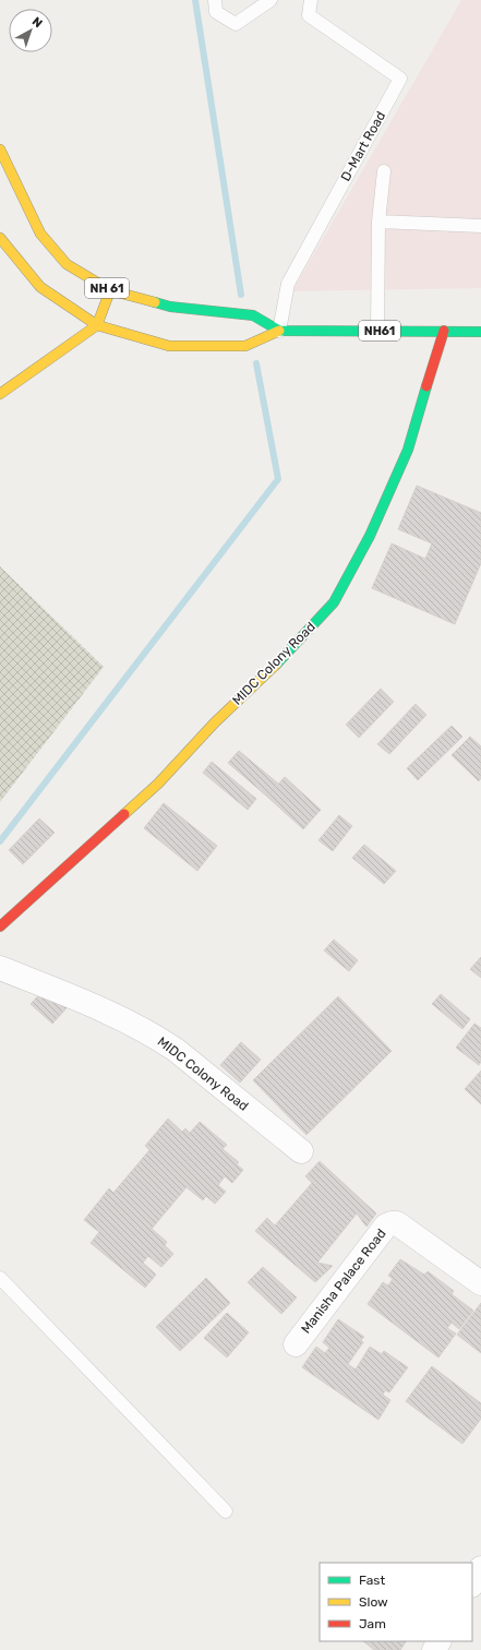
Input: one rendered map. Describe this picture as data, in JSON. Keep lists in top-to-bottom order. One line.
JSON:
{"streets":{"main road":["NH 61","NH61","MIDC Colony Road"],"street":["Manisha Palace Road"],"lane":["D-Mart Road"]},"crossings":[["D-Mart Road","NH 61"],["D-Mart Road","NH61"],["NH 61","NH61"],["NH61","MIDC Colony Road"]],"legend":["Fast","Slow","Jam"],"north":"top right"}
